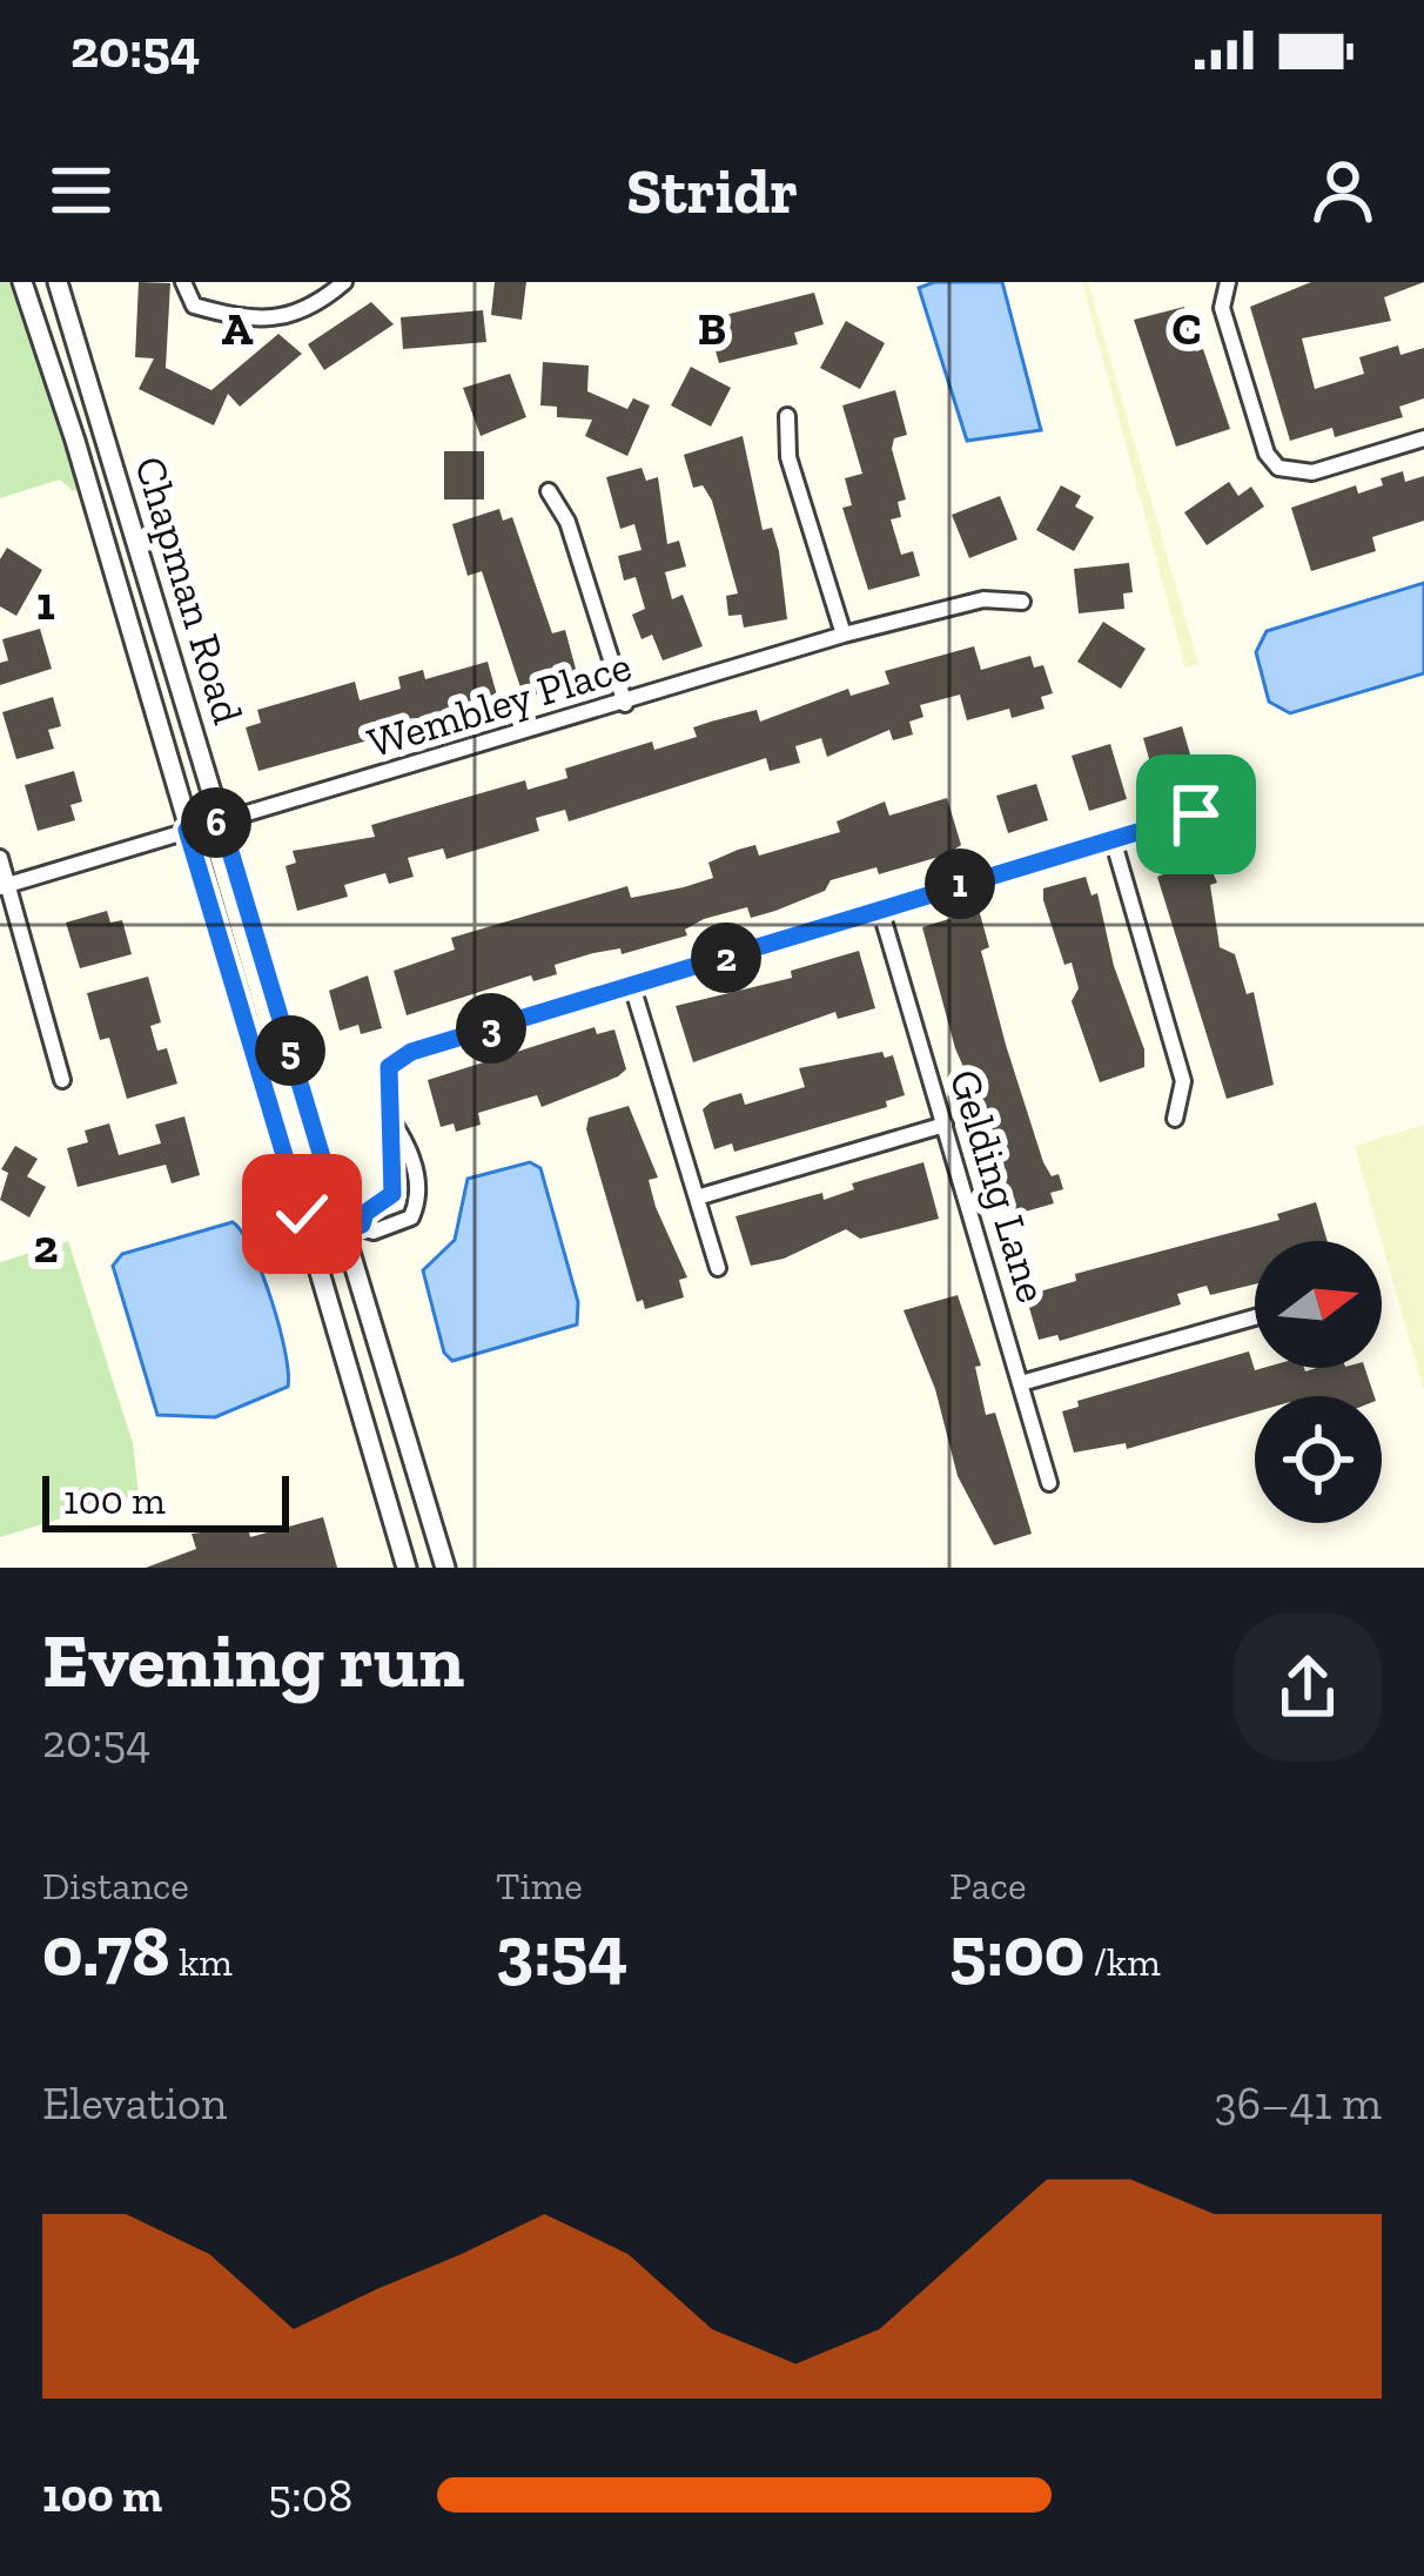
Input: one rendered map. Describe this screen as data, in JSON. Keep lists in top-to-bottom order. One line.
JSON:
{"streets":{"street":["Chapman Road","Wembley Place","Gelding Lane"]},"crossings":[["Chapman Road","Wembley Place"]],"scale_bar":"100 m","north":"right","page":{"status":"20:54","header":"Stridr","pins":["6","1","2","3","5"],"scale":"100 m","heading":["Evening run","20:54"],"stats":[["Distance","0.78 km"],["Time","3:54"],["Pace","5:00 /km"]],"chart":["Elevation","36–41 m"],"list":[{"name":"100 m","note":"5:08"}]},"grid":{"columns":["A","B","C"],"rows":["1","2"]}}
